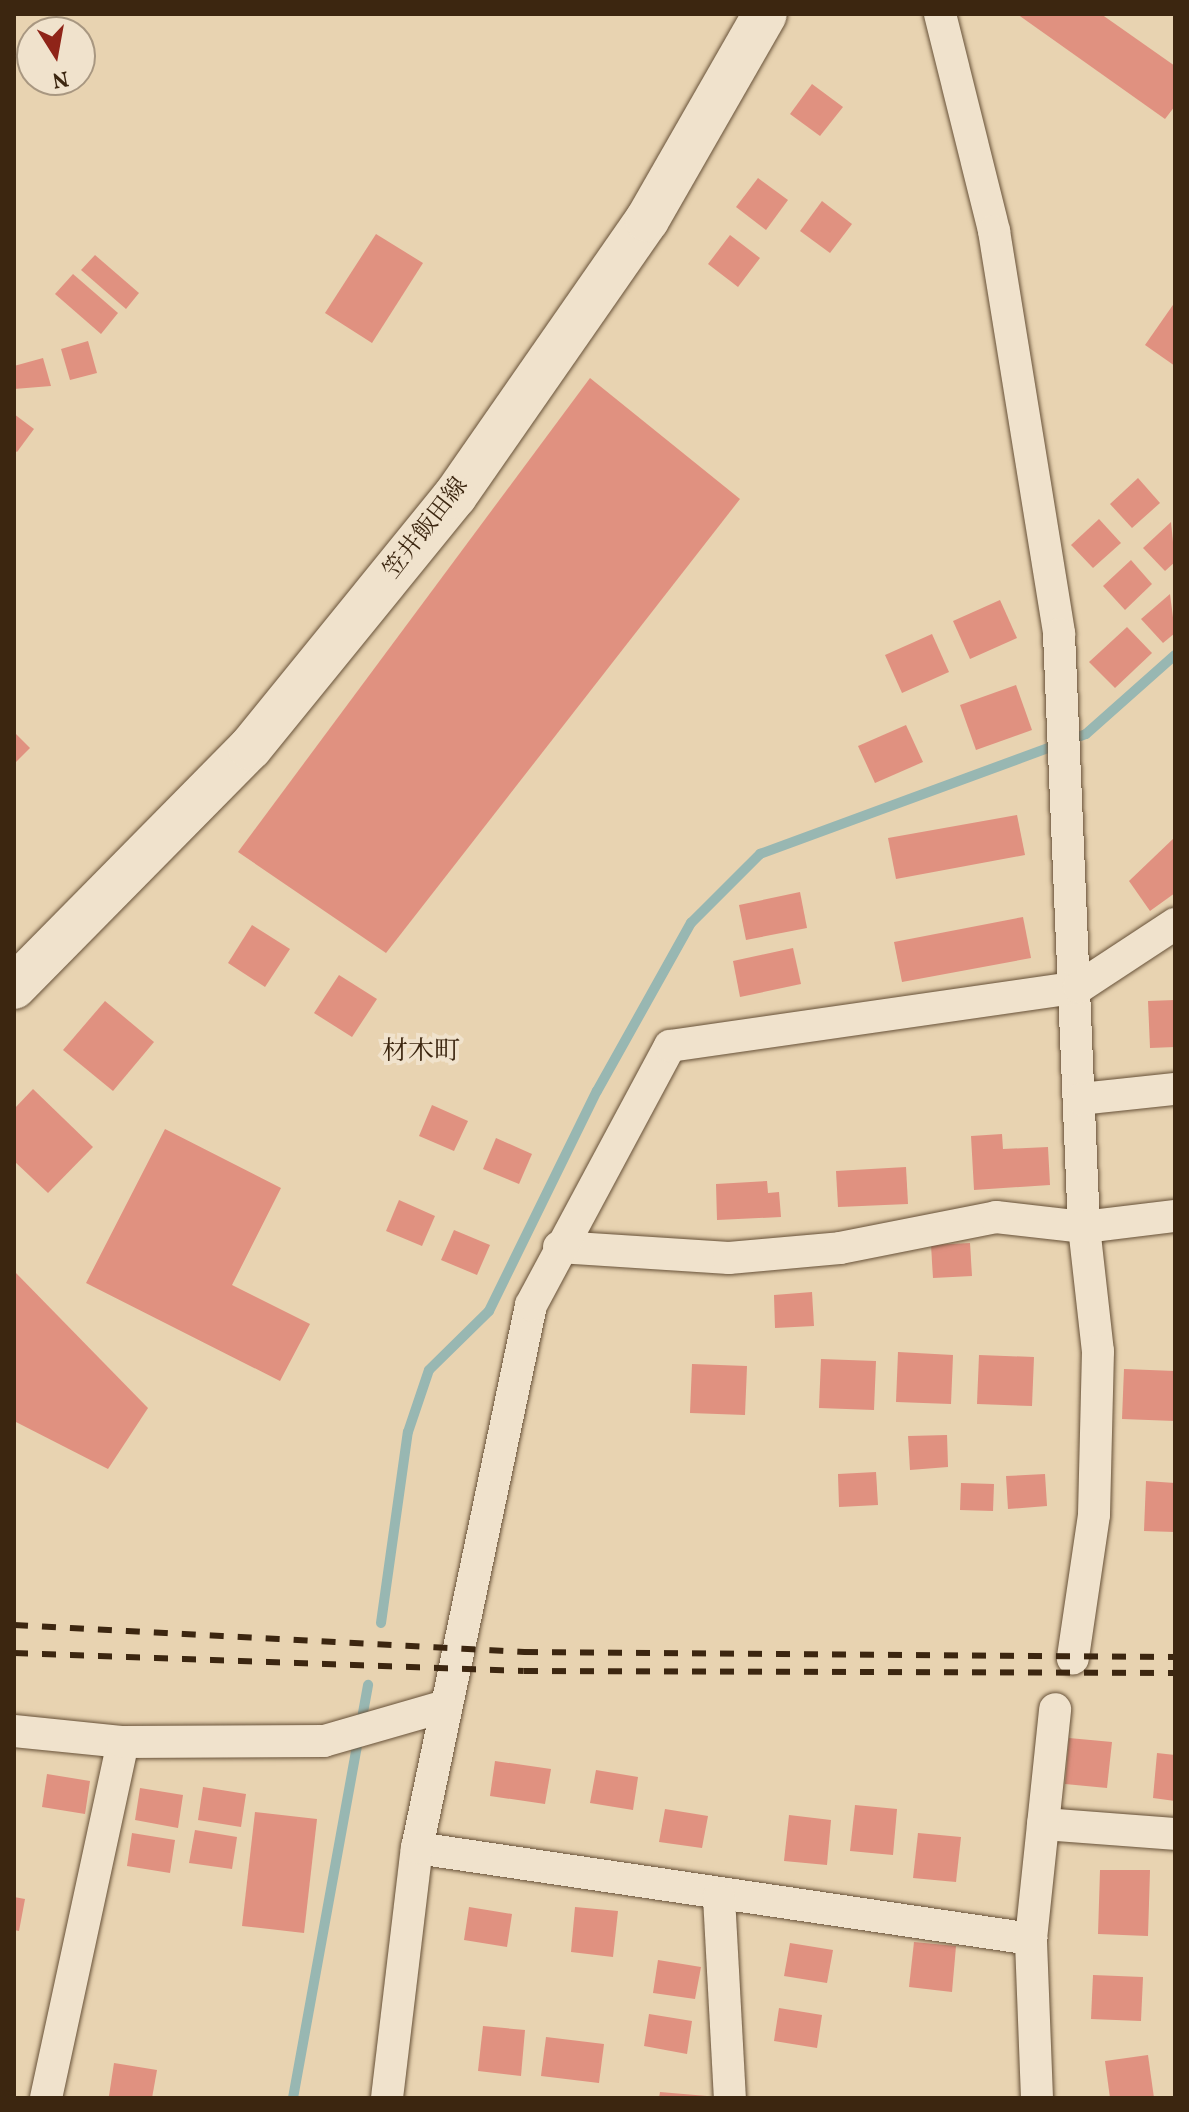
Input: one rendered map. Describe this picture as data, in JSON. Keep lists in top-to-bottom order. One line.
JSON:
{"streets":{"main road":["笠井飯田線"]},"districts":["材木町"],"north":"bottom"}
